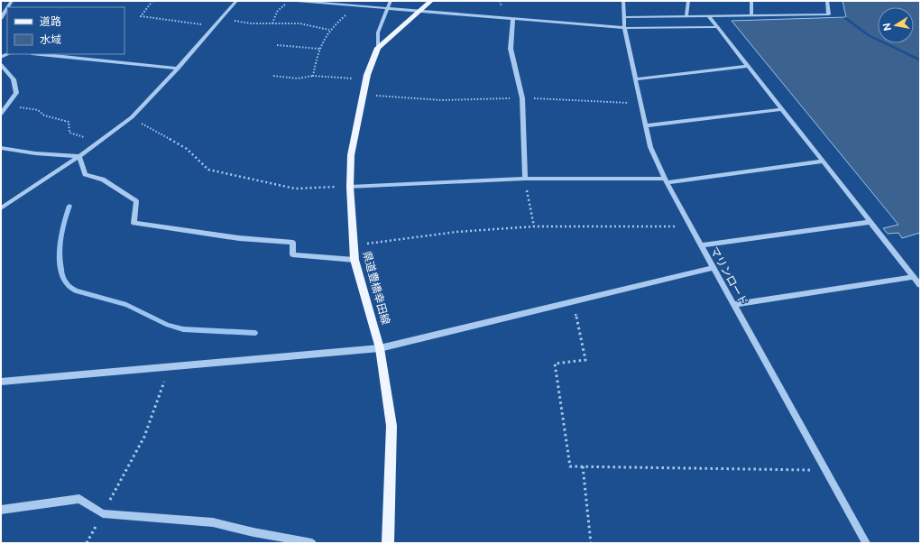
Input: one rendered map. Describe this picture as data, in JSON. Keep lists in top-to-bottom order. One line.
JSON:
{"streets":{"main road":["県道豊橋幸田線"],"street":["マリンロード"]},"legend":["道路","水域"],"north":"left"}
